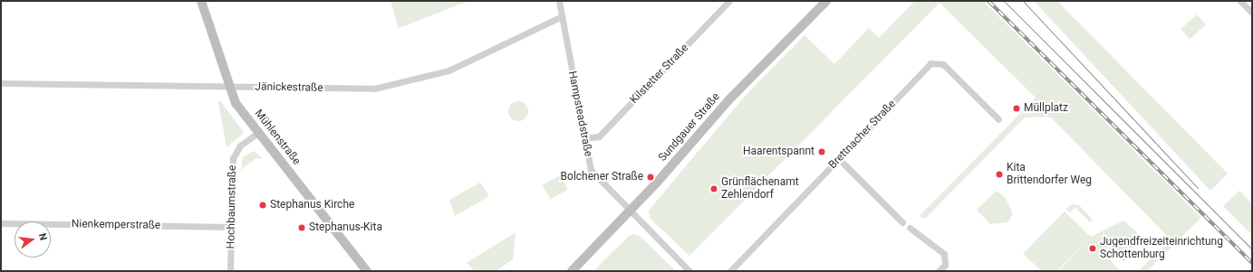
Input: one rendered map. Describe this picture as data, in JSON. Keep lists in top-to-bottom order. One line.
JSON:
{"streets":{"street":["Kilstetter Straße","Jänickestraße","Hampsteadstraße","Sundgauer Straße","Brettnacher Straße","Mühlenstraße","Hochbaumstraße","Nienkemperstraße"]},"crossings":[["Kilstetter Straße","Hampsteadstraße"],["Jänickestraße","Hampsteadstraße"],["Jänickestraße","Mühlenstraße"],["Hampsteadstraße","Sundgauer Straße"],["Mühlenstraße","Hochbaumstraße"],["Hochbaumstraße","Nienkemperstraße"]],"places":["Müllplatz","Haarentspannt","Kita Brittendorfer Weg","Bolchener Straße","Grünflächenamt Zehlendorf","Stephanus Kirche","Stephanus-Kita","Jugendfreizeiteinrichtung Schottenburg"],"north":"right"}
